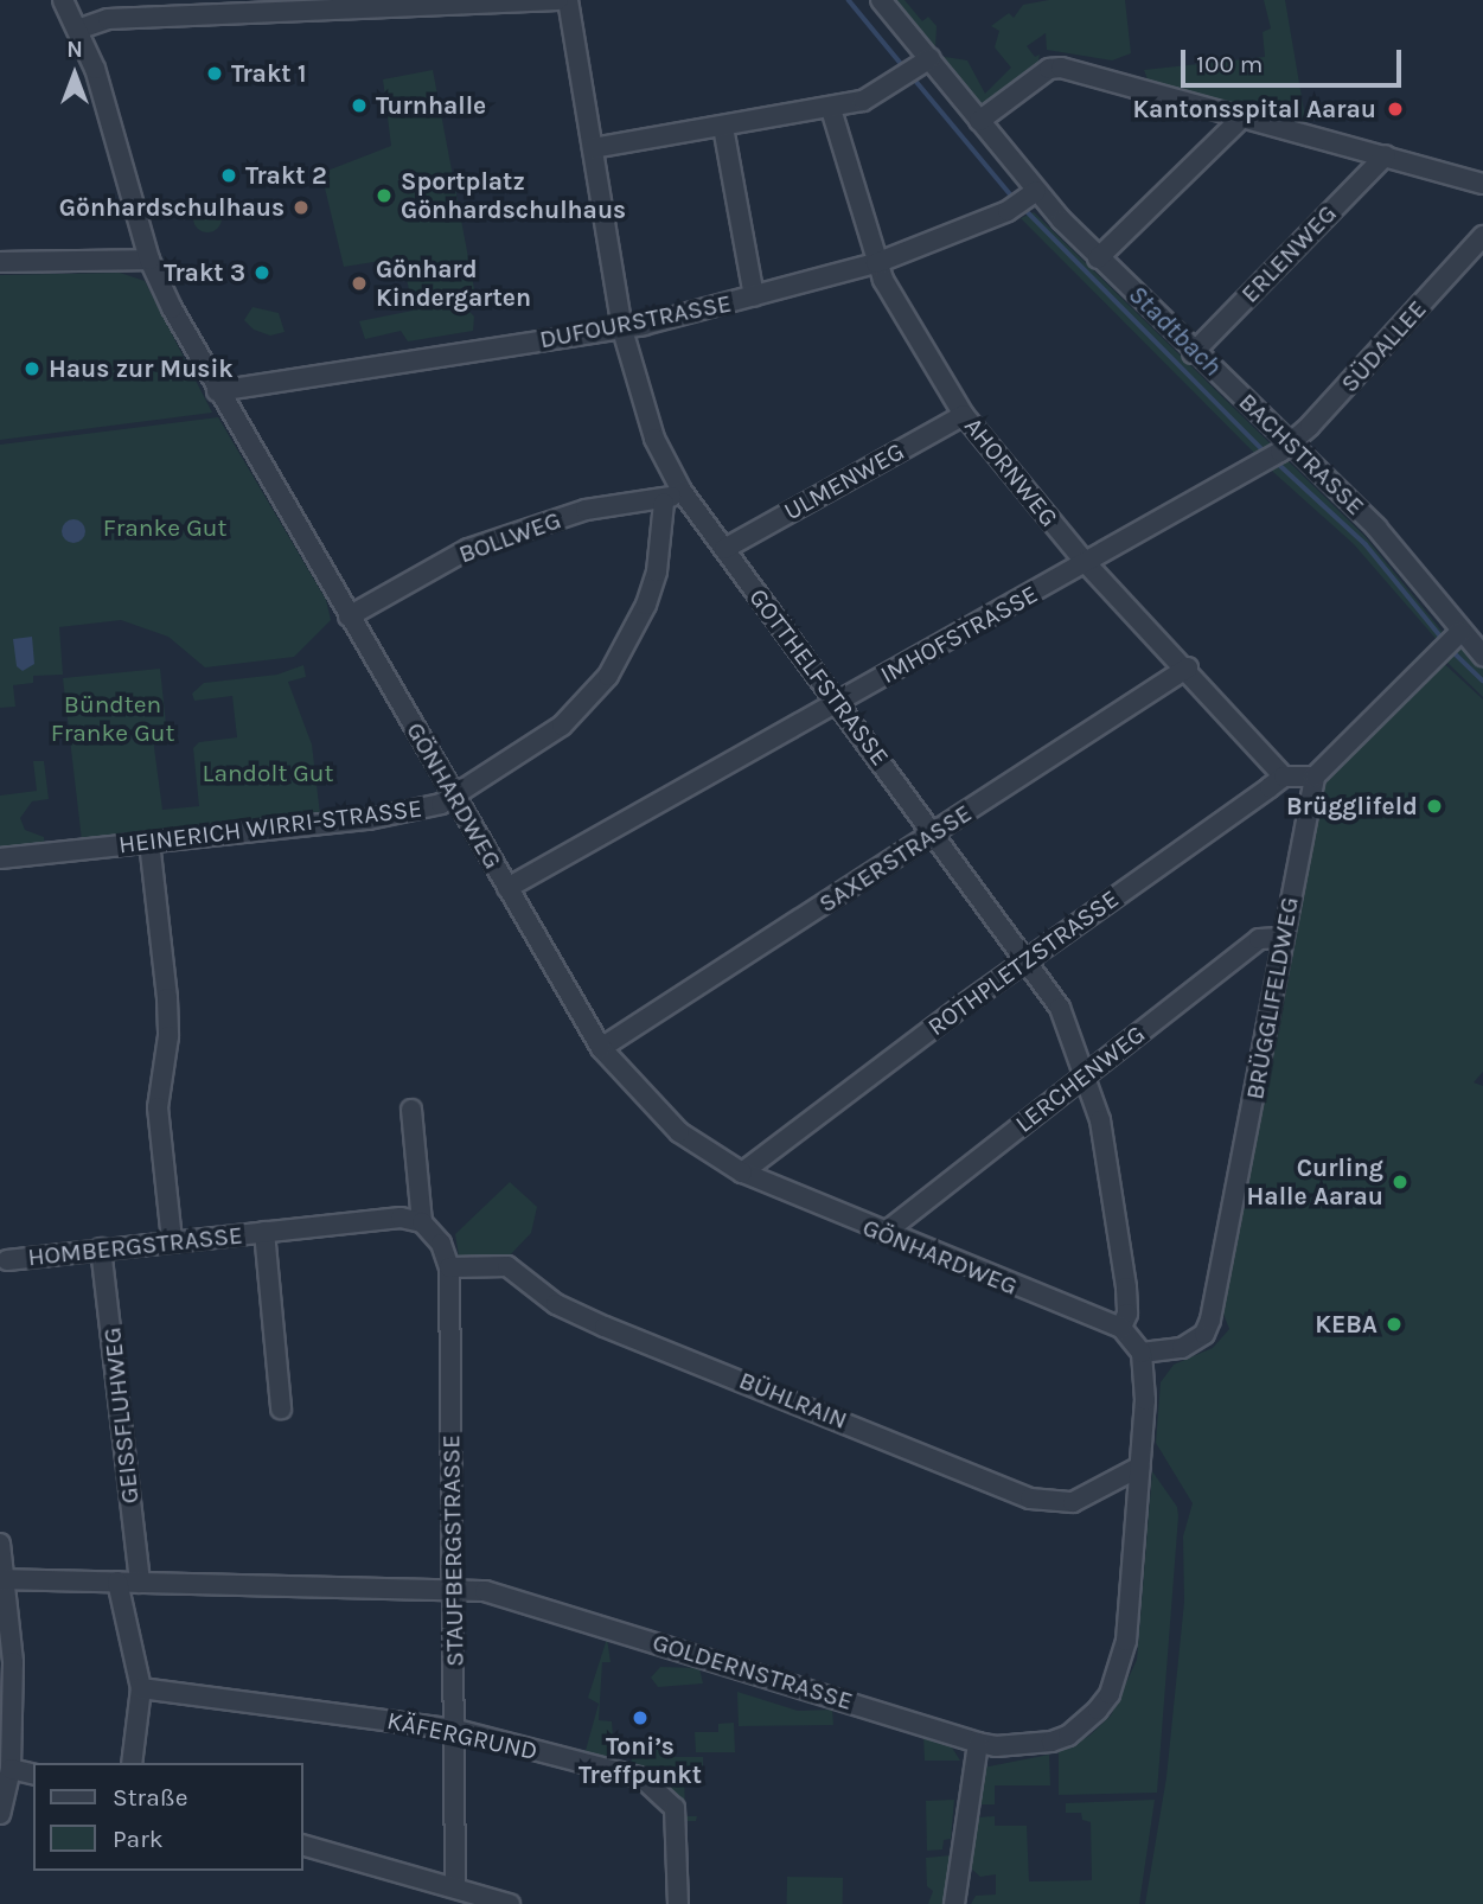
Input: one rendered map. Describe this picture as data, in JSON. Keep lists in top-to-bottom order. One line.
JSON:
{"streets":{"street":["ERLENWEG","DUFOURSTRASSE","SÜDALLEE","BACHSTRASSE","AHORNWEG","ULMENWEG","BOLLWEG","IMHOFSTRASSE","GOTTHELFSTRASSE","GÖNHARDWEG","HEINERICH WIRRI-STRASSE","SAXERSTRASSE","ROTHPLETZSTRASSE","BRÜGGLIFELDWEG","LERCHENWEG","HOMBERGSTRASSE","BÜHLRAIN","GEISSFLUHWEG","STAUFBERGSTRASSE","GOLDERNSTRASSE","KÄFERGRUND"]},"crossings":[["ERLENWEG","BACHSTRASSE"],["DUFOURSTRASSE","BACHSTRASSE"],["DUFOURSTRASSE","AHORNWEG"],["DUFOURSTRASSE","GOTTHELFSTRASSE"],["DUFOURSTRASSE","GÖNHARDWEG"],["SÜDALLEE","BACHSTRASSE"],["SÜDALLEE","IMHOFSTRASSE"],["BACHSTRASSE","IMHOFSTRASSE"],["AHORNWEG","ULMENWEG"],["AHORNWEG","IMHOFSTRASSE"],["AHORNWEG","SAXERSTRASSE"],["AHORNWEG","ROTHPLETZSTRASSE"],["ULMENWEG","GOTTHELFSTRASSE"],["BOLLWEG","GÖNHARDWEG"],["BOLLWEG","HEINERICH WIRRI-STRASSE"],["IMHOFSTRASSE","GOTTHELFSTRASSE"],["IMHOFSTRASSE","GÖNHARDWEG"],["GOTTHELFSTRASSE","GÖNHARDWEG"],["GOTTHELFSTRASSE","SAXERSTRASSE"],["GOTTHELFSTRASSE","ROTHPLETZSTRASSE"],["GOTTHELFSTRASSE","LERCHENWEG"],["GÖNHARDWEG","HEINERICH WIRRI-STRASSE"],["GÖNHARDWEG","SAXERSTRASSE"],["GÖNHARDWEG","ROTHPLETZSTRASSE"],["GÖNHARDWEG","LERCHENWEG"],["BRÜGGLIFELDWEG","LERCHENWEG"],["BRÜGGLIFELDWEG","GOLDERNSTRASSE"],["HOMBERGSTRASSE","GEISSFLUHWEG"],["HOMBERGSTRASSE","STAUFBERGSTRASSE"],["BÜHLRAIN","STAUFBERGSTRASSE"],["BÜHLRAIN","GOLDERNSTRASSE"],["GEISSFLUHWEG","GOLDERNSTRASSE"],["STAUFBERGSTRASSE","GOLDERNSTRASSE"],["STAUFBERGSTRASSE","KÄFERGRUND"]],"water":["Stadtbach"],"parks":["Franke Gut","Bündten Franke Gut","Landolt Gut"],"places":["Trakt 1","Turnhalle","Kantonsspital Aarau","Trakt 2","Sportplatz Gönhardschulhaus","Gönhardschulhaus","Trakt 3","Gönhard Kindergarten","Haus zur Musik","Brügglifeld","Curling Halle Aarau","KEBA","Toni’s Treffpunkt"],"legend":["Straße","Park"],"scale_bar":"100 m","north":"top"}
